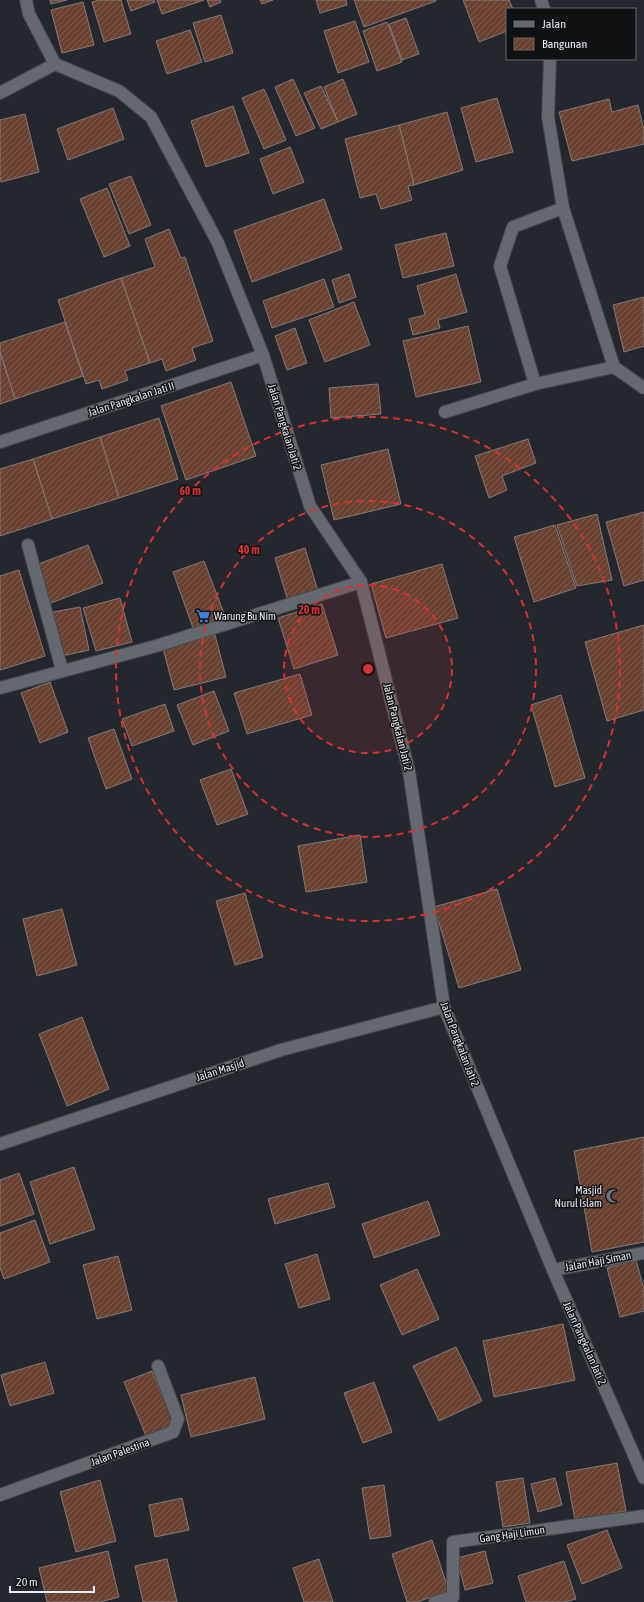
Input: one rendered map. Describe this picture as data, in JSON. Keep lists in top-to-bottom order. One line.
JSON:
{"streets":{"street":["Jalan Pangkalan Jati II","Jalan Pangkalan Jati 2","Jalan Masjid","Jalan Haji Siman","Jalan Palestina","Gang Haji Limun"]},"crossings":[["Jalan Pangkalan Jati II","Jalan Pangkalan Jati 2"],["Jalan Pangkalan Jati 2","Jalan Masjid"],["Jalan Pangkalan Jati 2","Jalan Haji Siman"]],"places":{"supermarket":["Warung Bu Nim"],"mosque":["Masjid Nurul Islam"]},"legend":["Jalan","Bangunan"],"scale_bar":"20 m","rings":["60 m","40 m","20 m"]}
